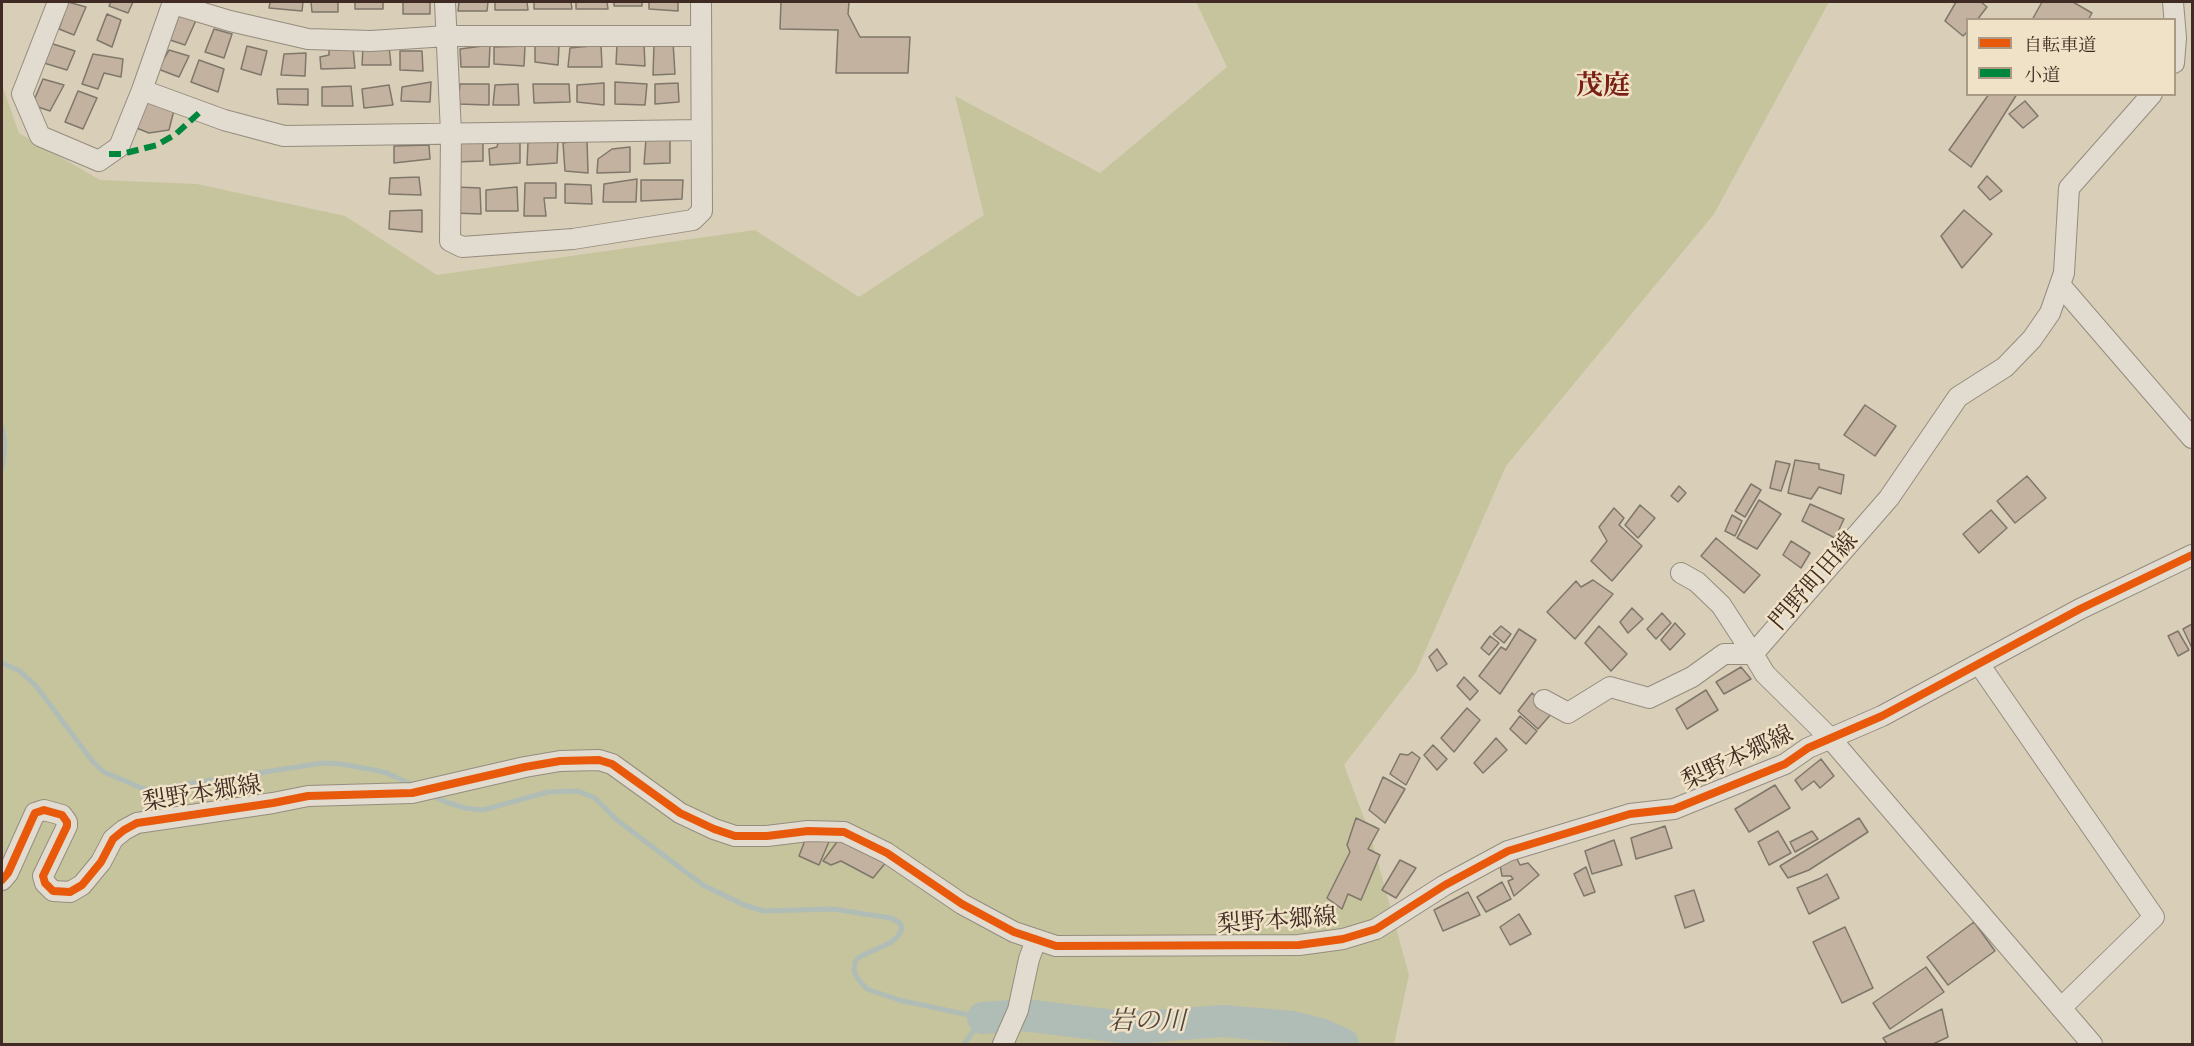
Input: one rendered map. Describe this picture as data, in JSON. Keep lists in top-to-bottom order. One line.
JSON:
{"streets":{"street":["門野町田線","梨野本郷線"]},"crossings":[["門野町田線","梨野本郷線"]],"districts":["茂庭"],"water":["岩の川"],"legend":["自転車道","小道"]}
